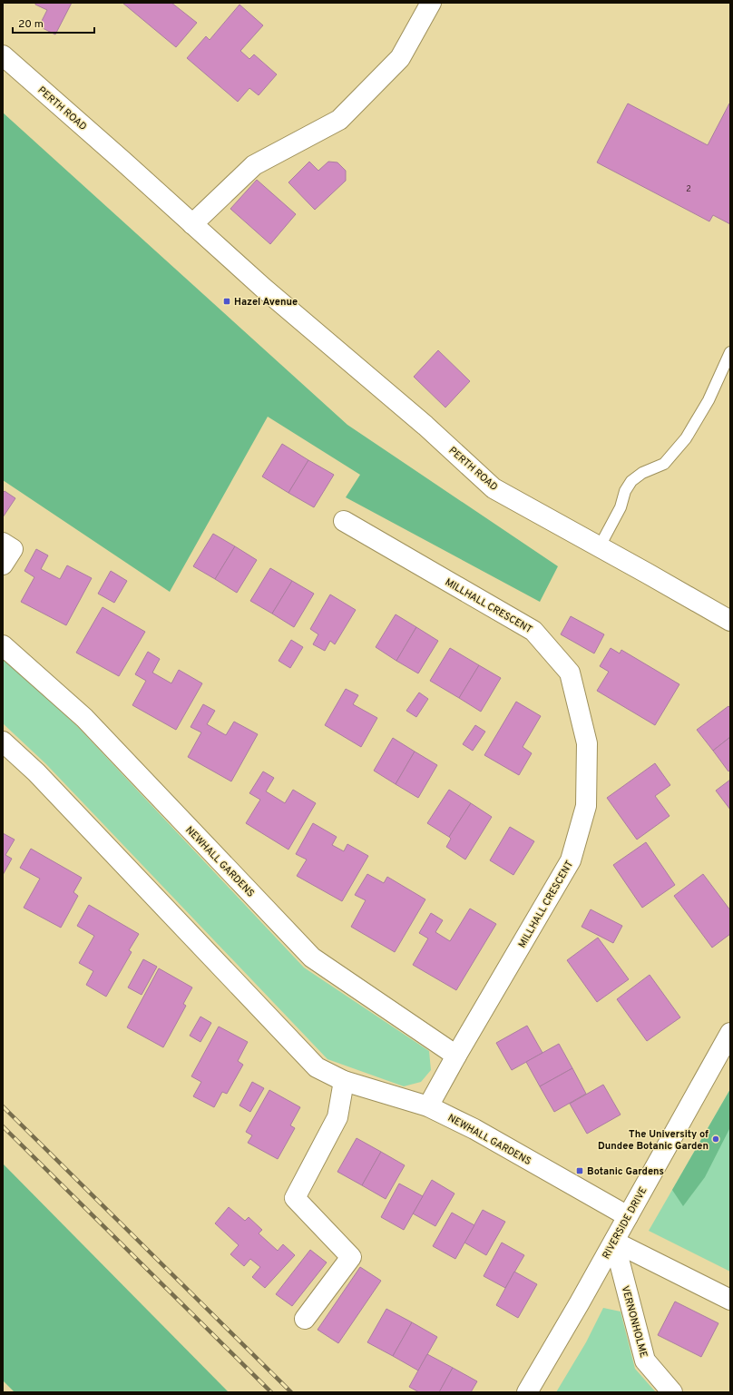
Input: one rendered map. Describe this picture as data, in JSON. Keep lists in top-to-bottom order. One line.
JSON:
{"streets":{"street":["PERTH ROAD","MILLHALL CRESCENT","NEWHALL GARDENS","RIVERSIDE DRIVE","VERNONHOLME"]},"crossings":[["MILLHALL CRESCENT","NEWHALL GARDENS"],["NEWHALL GARDENS","RIVERSIDE DRIVE"],["RIVERSIDE DRIVE","VERNONHOLME"]],"places":{"transit":["Hazel Avenue","Botanic Gardens"],"other":["The University of Dundee Botanic Garden"]},"house_numbers":["2"],"scale_bar":"20 m"}
